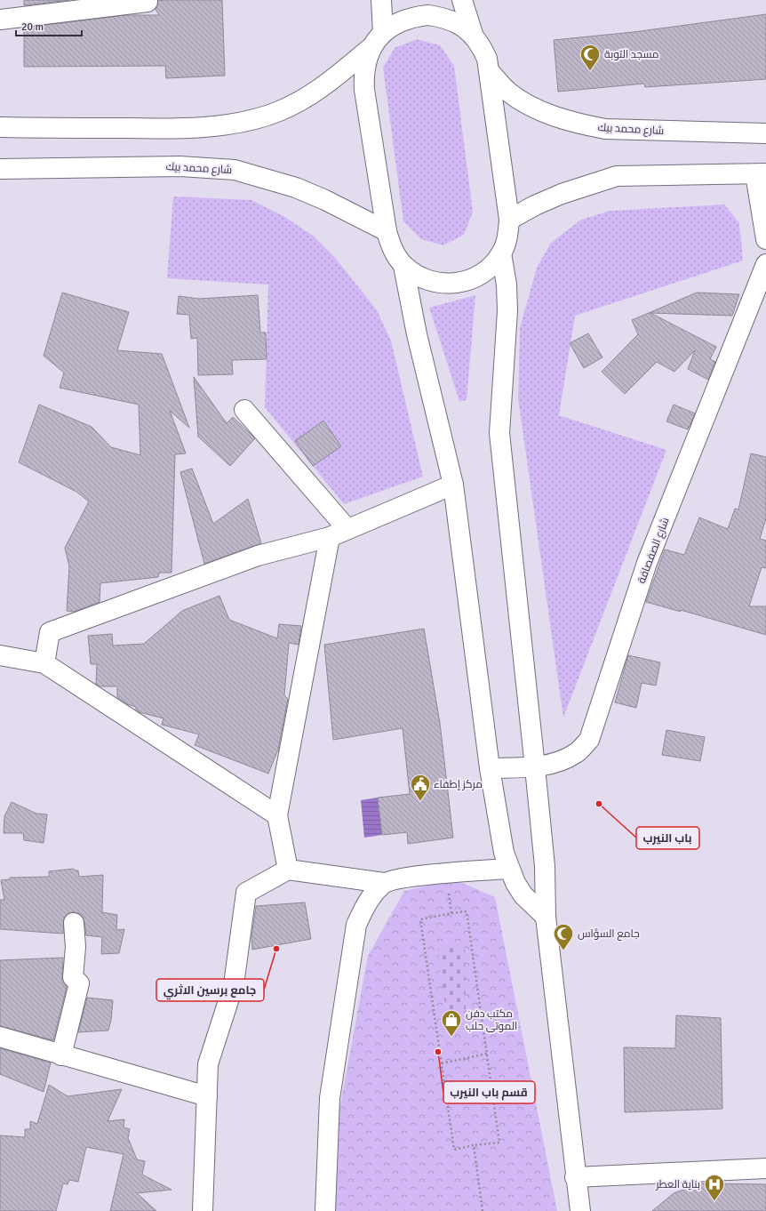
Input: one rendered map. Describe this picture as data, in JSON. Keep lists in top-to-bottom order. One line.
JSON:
{"streets":{"main road":["شارع محمد بيك","شارع الصفصافة"]},"places":{"mosque":["مسجد التوبة","جامع السوَّاس"],"public building":["مركز إطفاء"],"other":["باب النيرب","جامع برسين الاثري","قسم باب النيرب"],"shop":["مكتب دفن الموتى حلب"],"hospital":["بناية العطر"]},"scale_bar":"20 m"}
